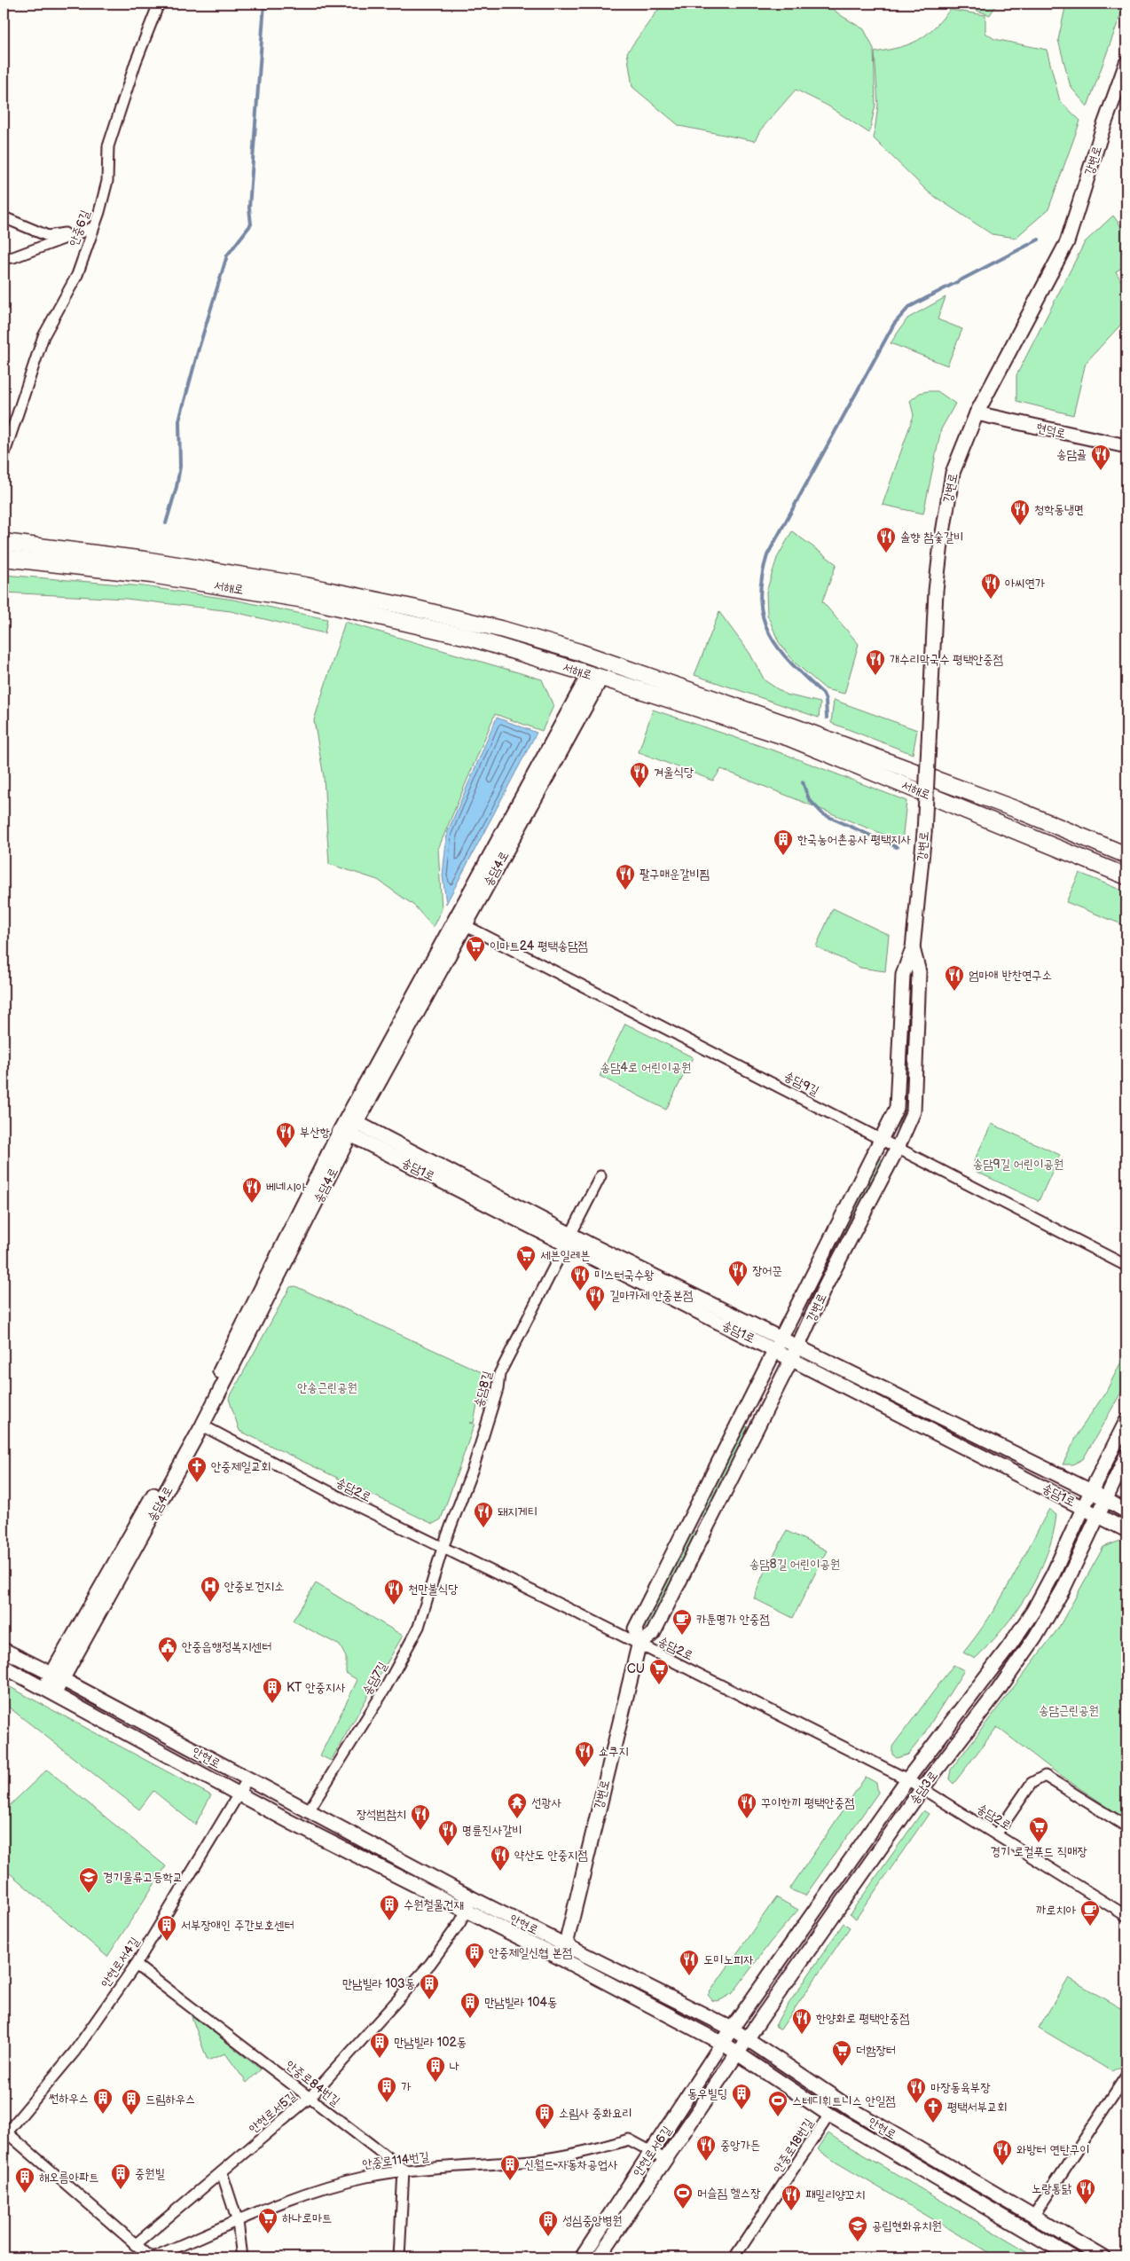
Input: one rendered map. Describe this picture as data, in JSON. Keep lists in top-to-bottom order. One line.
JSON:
{"streets":{"main road":["강변로","현덕로","서해로","송담4로","송담1로","안현로","송담3로","안현로서6길"],"street":["안중6길","송담9길","송담8길","송담2로","송담7길","안현로서4길","안중로84번길","안현로서5길","안중로18번길","안중로114번길"]},"crossings":[["강변로","현덕로"],["강변로","송담9길"],["강변로","송담1로"],["강변로","송담2로"],["강변로","안현로"],["서해로","송담4로"],["송담4로","송담9길"],["송담4로","송담1로"],["송담4로","송담2로"],["송담4로","안현로"],["송담1로","송담8길"],["송담1로","송담3로"],["송담8길","송담2로"],["송담8길","송담7길"],["송담2로","송담7길"],["송담2로","송담3로"],["송담7길","안현로"],["안현로","송담3로"],["안현로","안현로서4길"],["안현로","안현로서5길"],["안현로","안중로18번길"],["안현로","안현로서6길"],["송담3로","안현로서6길"],["송담3로","안중로114번길"],["안현로서4길","안중로84번길"],["안중로84번길","안현로서5길"],["안중로84번길","안중로114번길"],["안현로서6길","안중로114번길"]],"parks":["송담4로 어린이공원","송담9길 어린이공원","안송근린공원","송담8길 어린이공원","송담근린공원"],"places":{"restaurant":["송담골","청학동냉면","솔향 참숯갈비","아씨연가","개수리막국수 평택안중점","겨울식당","팔구매운갈비찜","엄마애 반찬연구소","부산항","베네시아","장어꾼","미스터국수왕","길마카세 안중본점","돼지게티","천만불식당","쇼쿠지","꾸이한끼 평택안중점","장석범참치","명륜진사갈비","약산도 안중지점","도미노피자","한양화로 평택안중점","마장동육부장","중앙가든","와방터 연탄구이","노랑통닭","패밀리양꼬치"],"building":["한국농어촌공사 평택지사","KT 안중지사","수원철물건재","서부장애인 주간보호센터","안중제일신협 본점","만남빌라 103동","만남빌라 104동","만남빌라 102동","나","가","동우빌딩","썬하우스","드림하우스","소림사 중화요리","신월드 자동차공업사","중원빌","해오름아파트","성심중앙병원"],"supermarket":["이마트24 평택송담점","세븐일레븐","CU","경기 로컬푸드 직매장","더함장터","하나로마트"],"church":["안중제일교회","평택서부교회"],"hospital":["안중보건지소"],"cafe":["카툰명가 안중점","까로치아"],"public building":["안중읍행정복지센터"],"temple":["선광사"],"school or university":["경기물류고등학교","공립현화유치원"],"sports":["스테디휘트니스 안일점","머슬짐 헬스장"]}}
